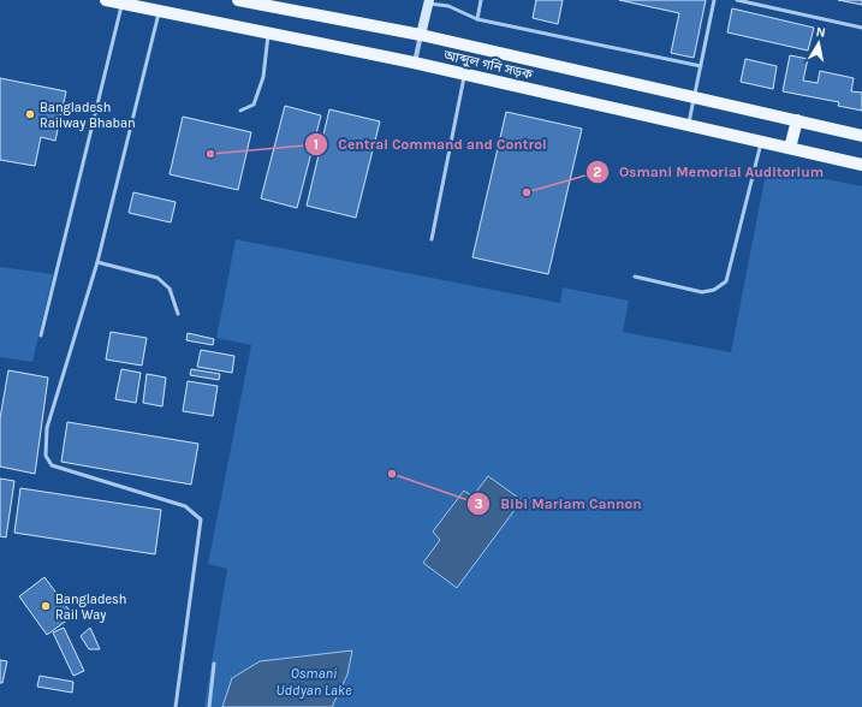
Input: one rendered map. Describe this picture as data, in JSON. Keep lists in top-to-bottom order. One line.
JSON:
{"streets":{"main road":["আব্দুল গনি সড়ক"]},"water":["Osmani Uddyan Lake"],"places":["Bangladesh Railway Bhaban","Central Command and Control","Osmani Memorial Auditorium","Bibi Mariam Cannon","Bangladesh Rail Way"],"north":"top"}
